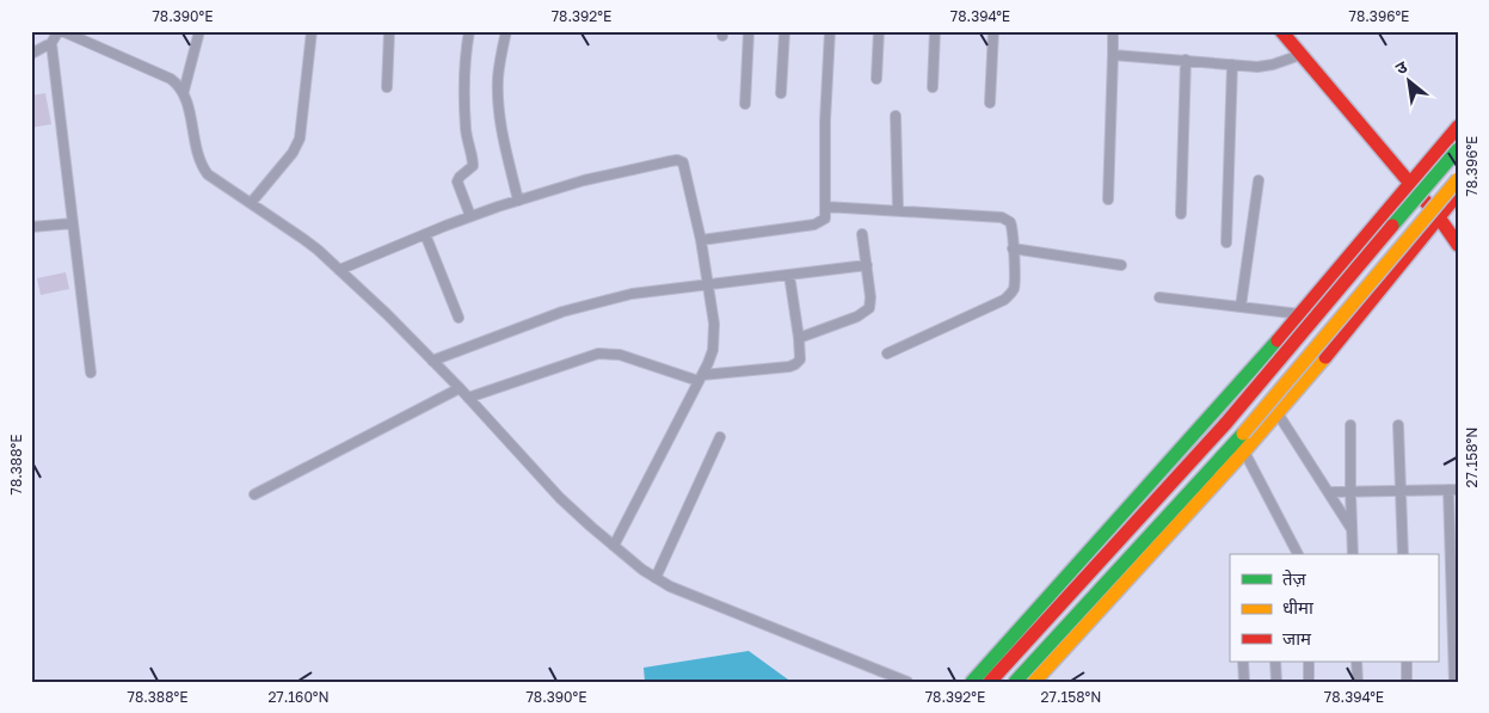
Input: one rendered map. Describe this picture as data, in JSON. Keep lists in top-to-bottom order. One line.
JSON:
{"legend":["तेज़","धीमा","जाम"],"north":"top left","coordinates":["78.390°E","78.392°E","78.394°E","78.396°E","27.158°N","78.388°E","27.160°N"]}
